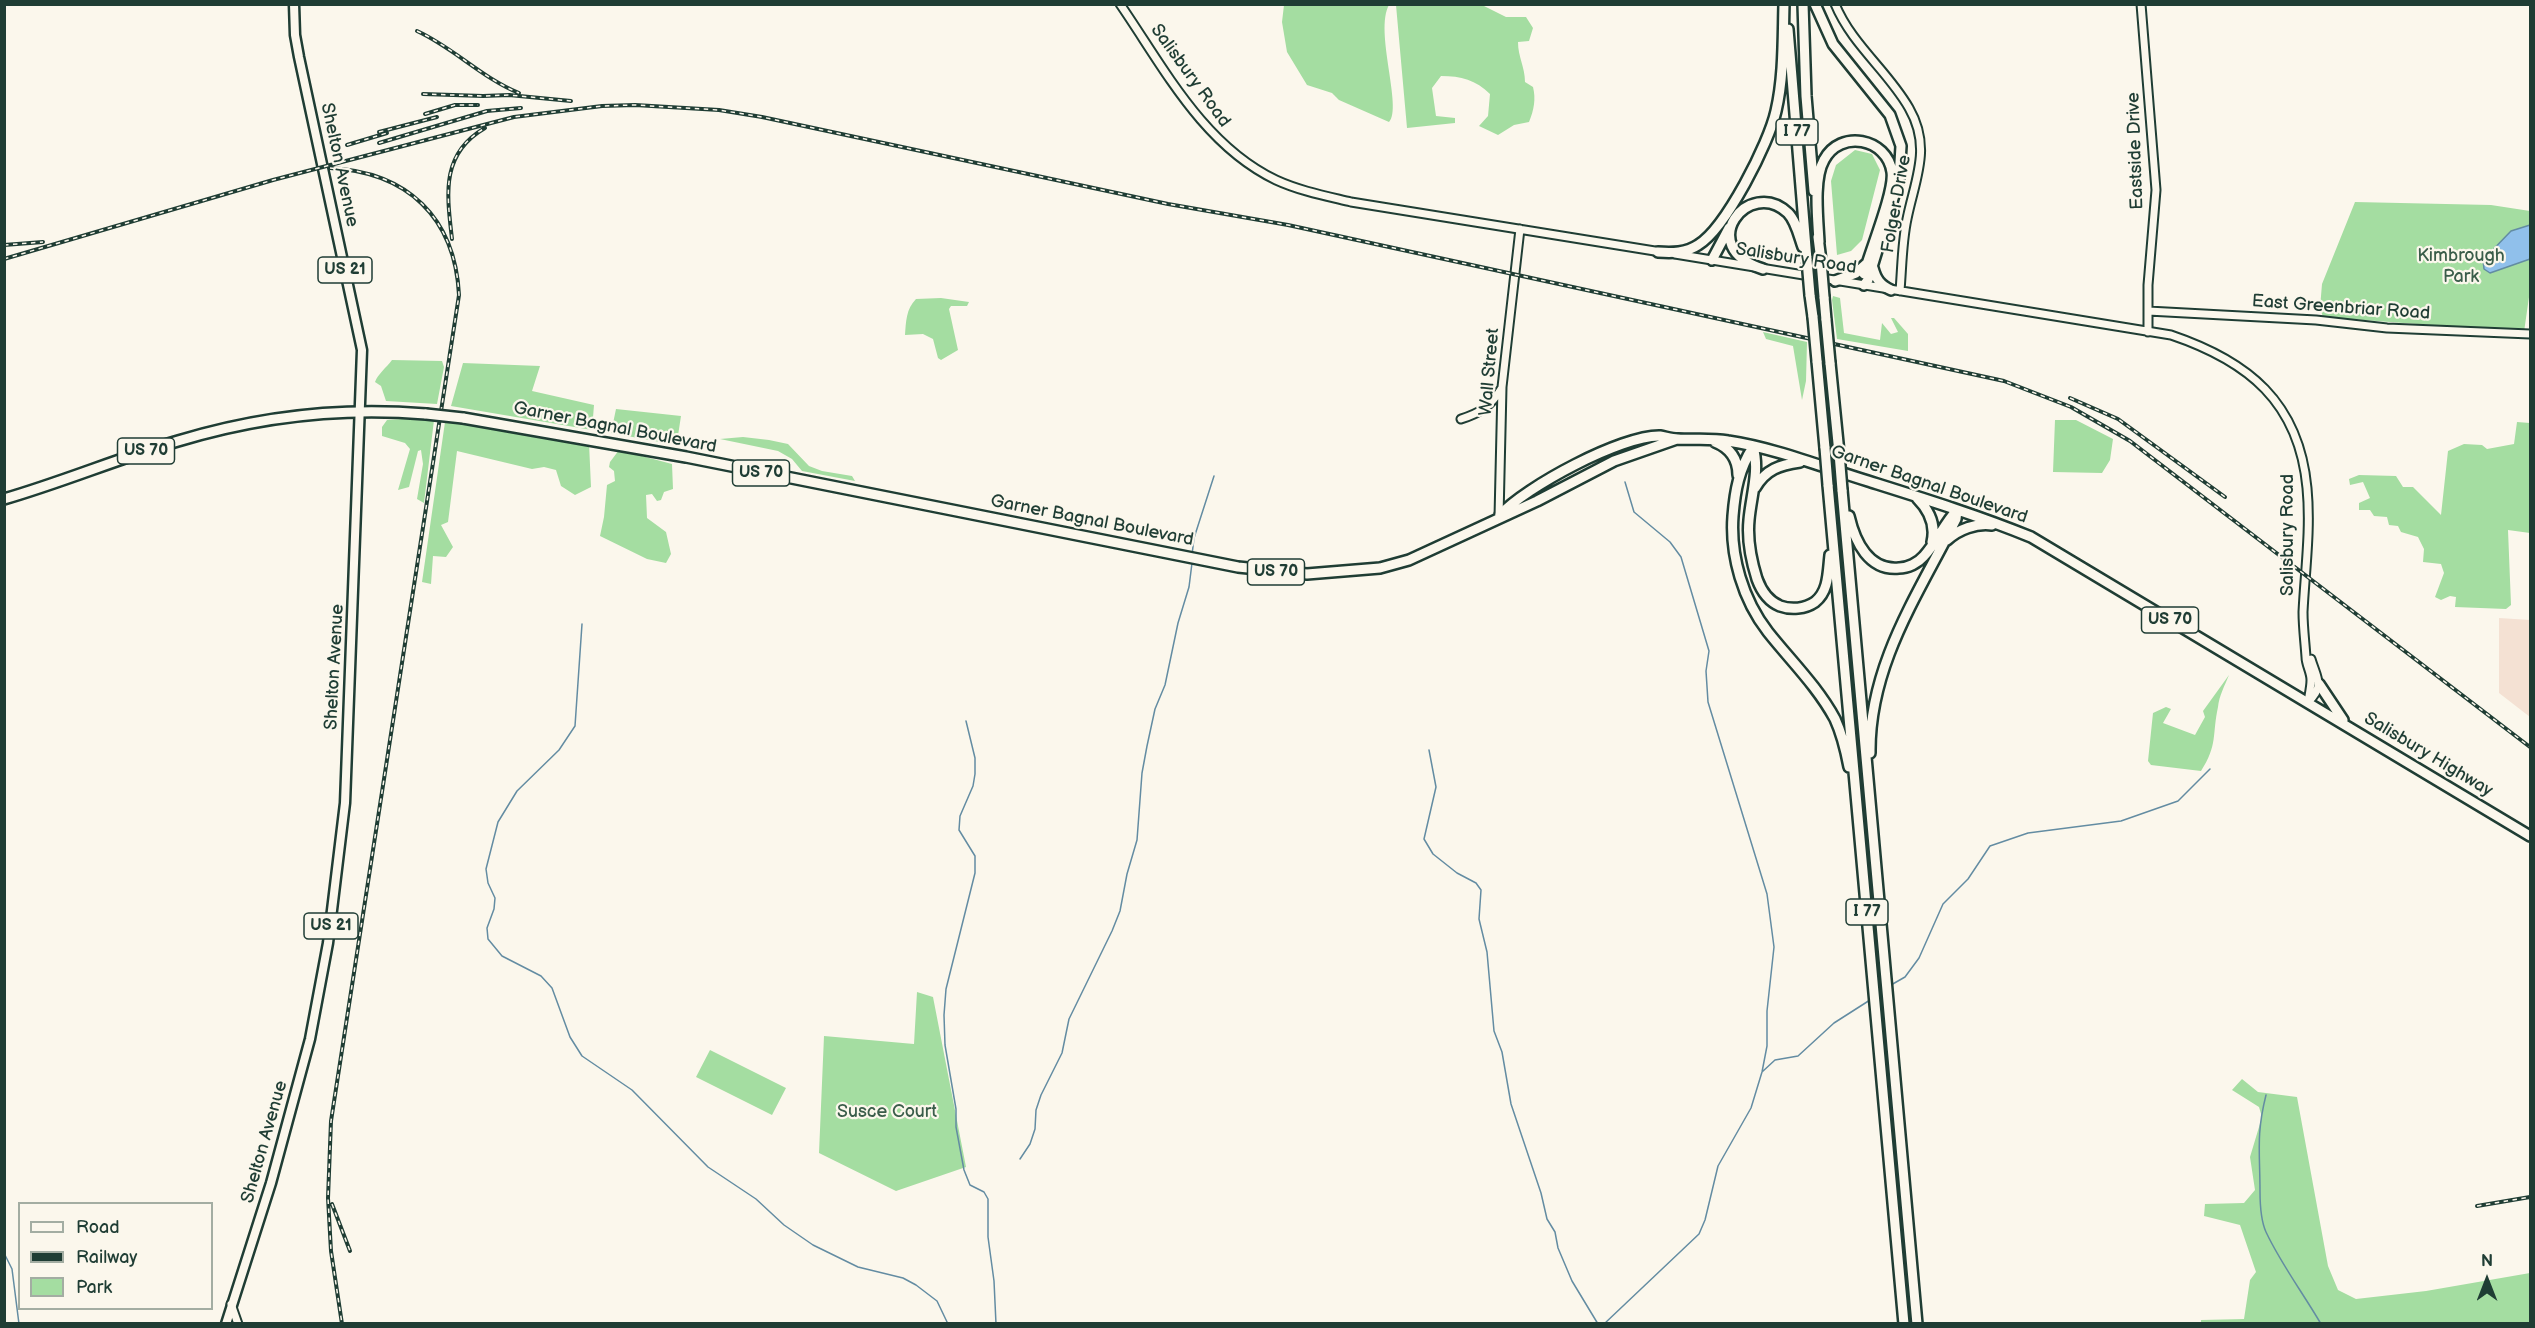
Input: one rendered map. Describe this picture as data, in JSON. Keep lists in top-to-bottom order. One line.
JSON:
{"streets":{"highway":["I 77","Garner Bagnal Boulevard","US 70","Salisbury Highway"],"main road":["Shelton Avenue","US 21"],"street":["Salisbury Road","Eastside Drive","Folger Drive","East Greenbriar Road","Wall Street"]},"crossings":[["Salisbury Road","Eastside Drive"],["Salisbury Road","Folger Drive"],["Salisbury Road","Wall Street"],["Salisbury Road","Garner Bagnal Boulevard"],["Salisbury Road","Salisbury Highway"],["Eastside Drive","East Greenbriar Road"],["Shelton Avenue","Garner Bagnal Boulevard"],["Wall Street","Garner Bagnal Boulevard"],["Garner Bagnal Boulevard","Salisbury Highway"]],"parks":["Kimbrough Park","Susce Court"],"legend":["Road","Railway","Park"],"north":"top"}
